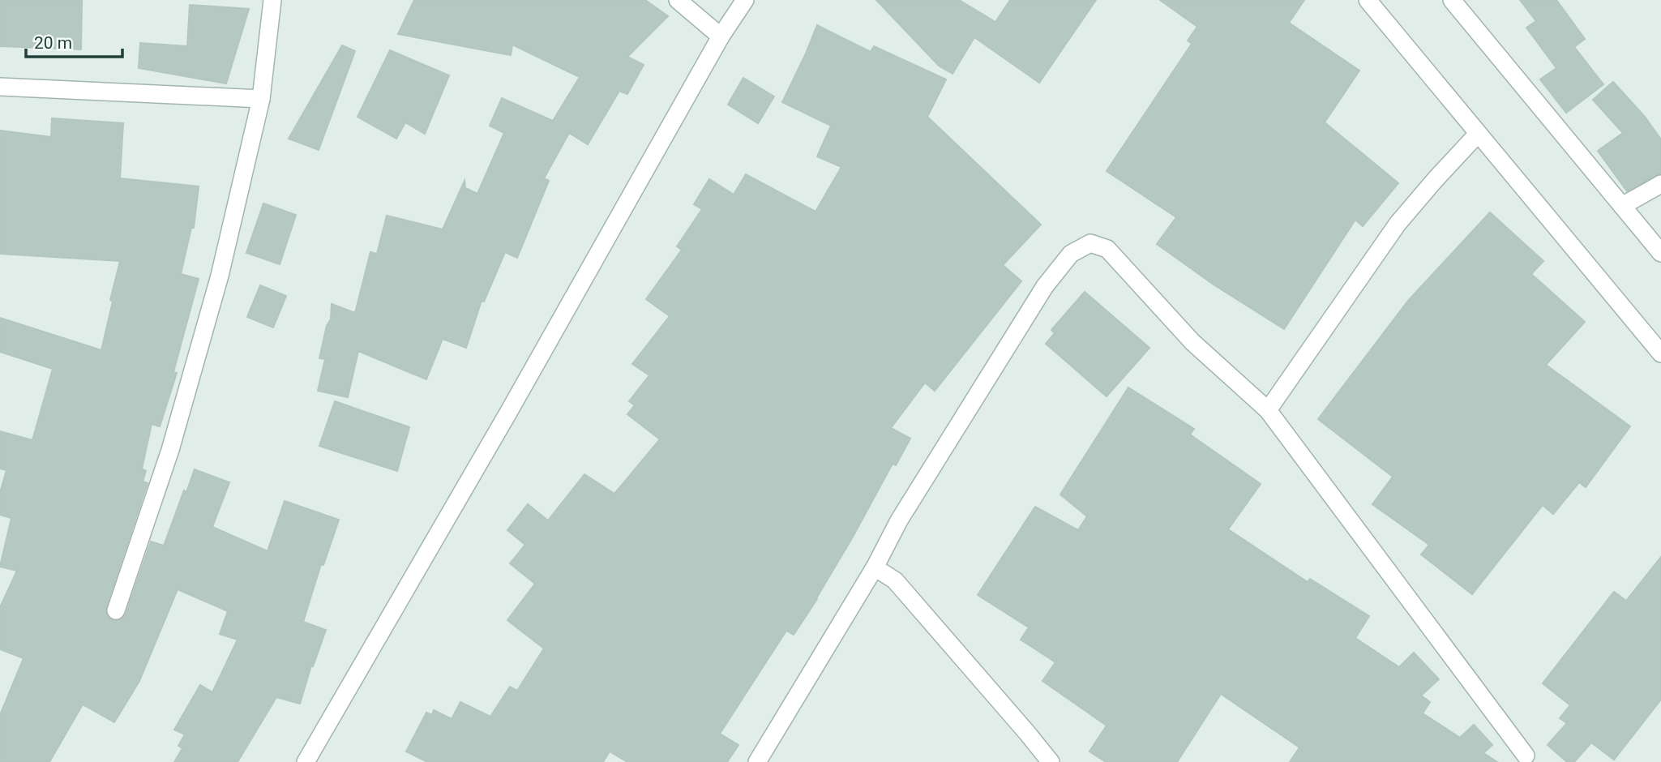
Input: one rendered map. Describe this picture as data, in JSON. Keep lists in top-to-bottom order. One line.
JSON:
{"scale_bar":"20 m"}
